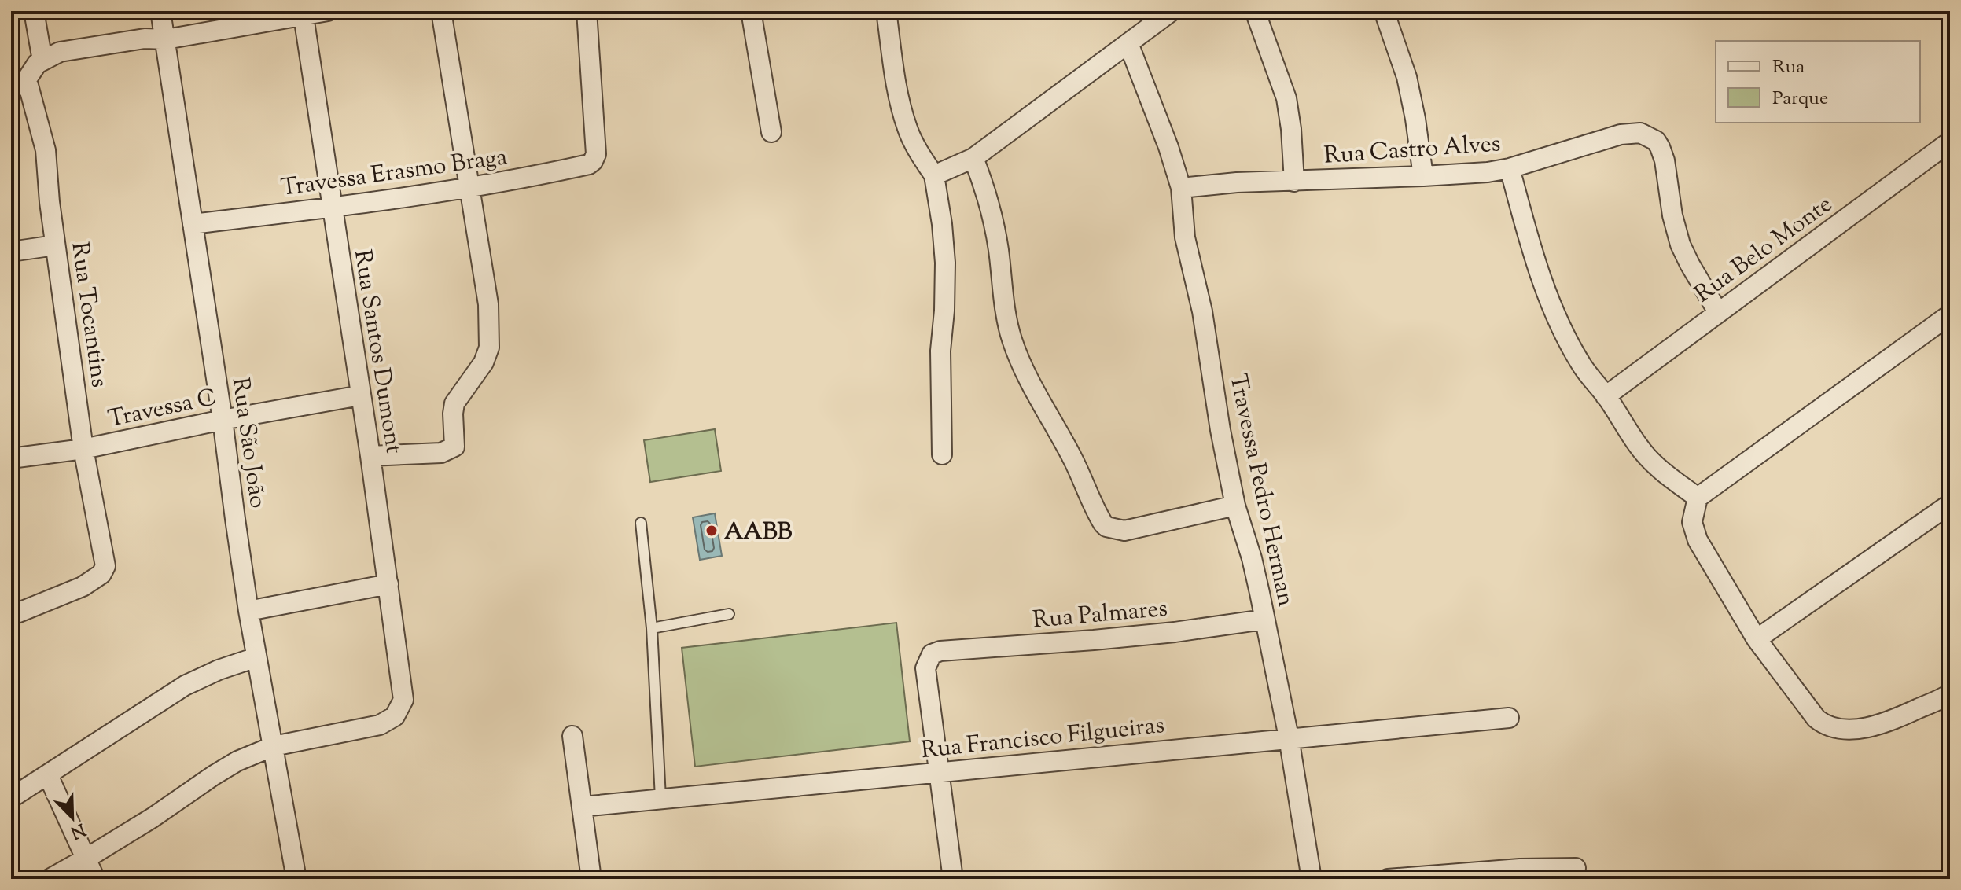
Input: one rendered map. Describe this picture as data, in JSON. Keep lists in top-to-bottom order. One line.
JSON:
{"streets":{"street":["Rua Castro Alves","Travessa Erasmo Braga","Rua Belo Monte","Rua Tocantins","Rua Santos Dumont","Travessa C","Rua São João","Travessa Pedro Herman","Rua Palmares","Rua Francisco Filgueiras"]},"crossings":[["Rua Castro Alves","Rua Belo Monte"],["Rua Castro Alves","Travessa Pedro Herman"],["Travessa Erasmo Braga","Rua Santos Dumont"],["Travessa Erasmo Braga","Rua São João"],["Rua Tocantins","Travessa C"],["Rua Santos Dumont","Travessa C"],["Rua Santos Dumont","Rua São João"],["Travessa C","Rua São João"],["Travessa Pedro Herman","Rua Palmares"],["Travessa Pedro Herman","Rua Francisco Filgueiras"],["Rua Palmares","Rua Francisco Filgueiras"]],"places":["AABB"],"legend":["Rua","Parque"],"north":"bottom right"}
